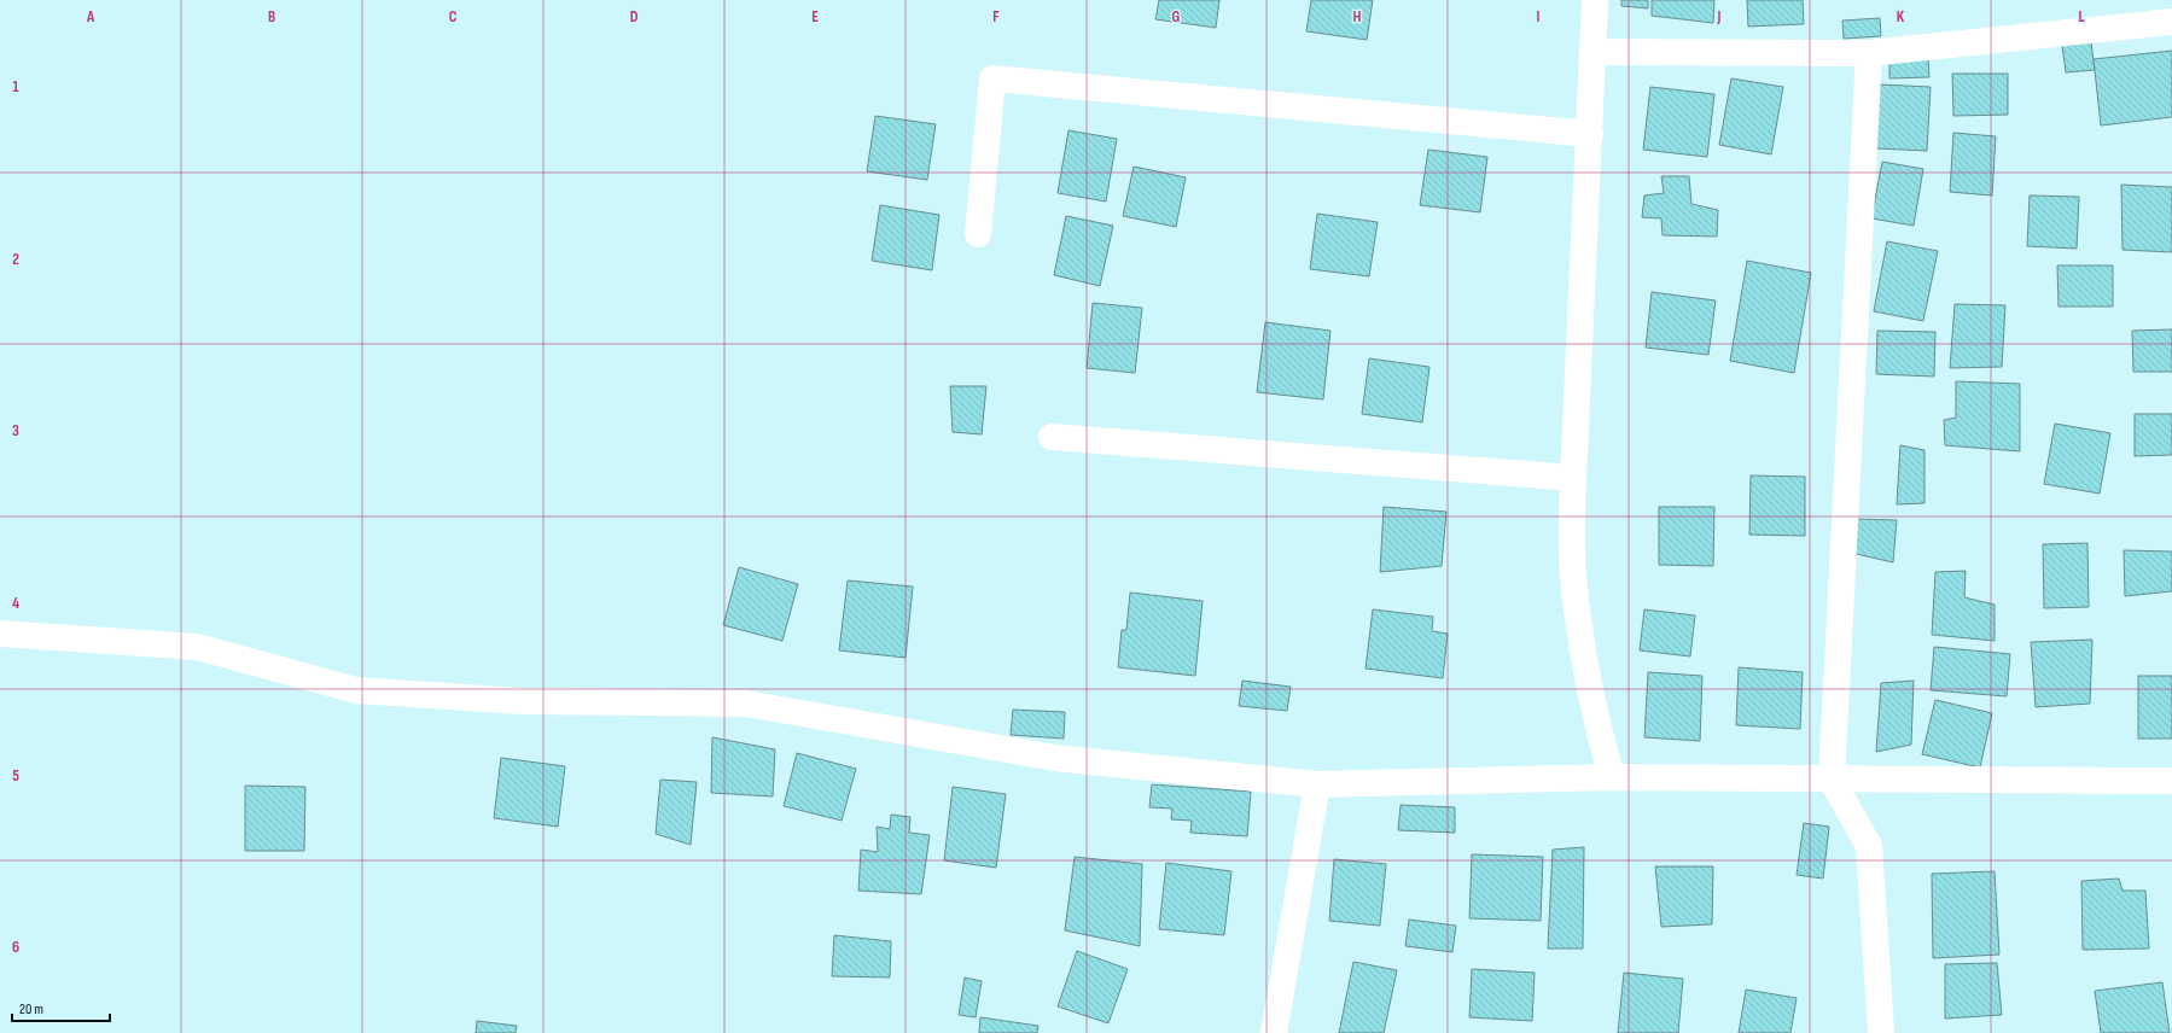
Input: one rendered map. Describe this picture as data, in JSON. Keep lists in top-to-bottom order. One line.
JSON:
{"scale_bar":"20 m","grid":{"columns":["A","B","C","D","E","F","G","H","I","J","K","L"],"rows":["1","2","3","4","5","6"]}}
